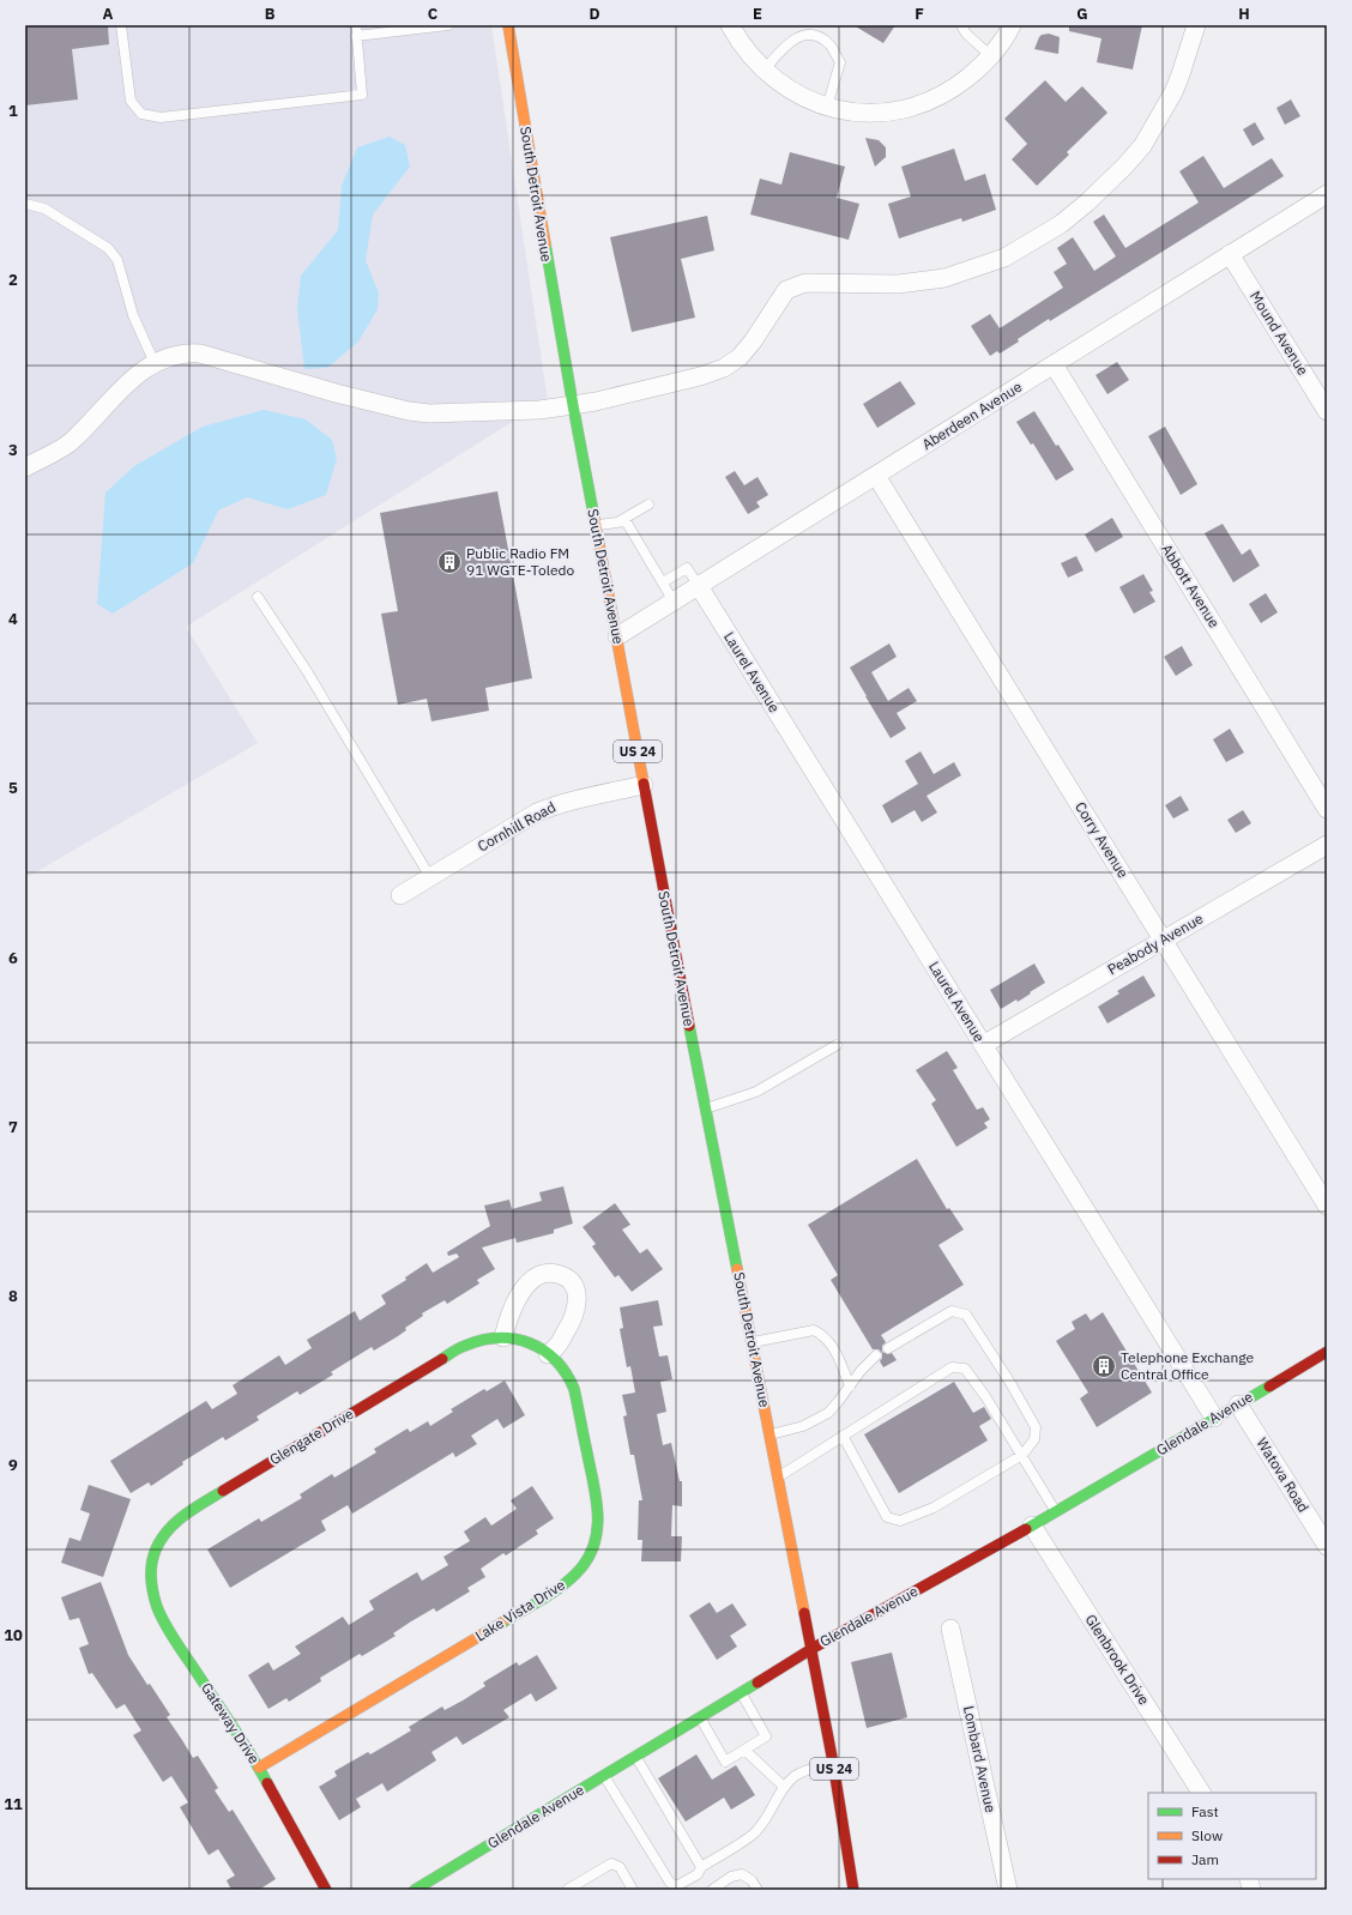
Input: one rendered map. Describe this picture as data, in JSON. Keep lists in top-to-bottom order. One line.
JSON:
{"streets":{"main road":["South Detroit Avenue","US 24","Glendale Avenue","Glengate Drive","Lake Vista Drive","Gateway Drive"],"street":["Mound Avenue","Aberdeen Avenue","Abbott Avenue","Laurel Avenue","Cornhill Road","Corry Avenue","Peabody Avenue","Watova Road","Glenbrook Drive","Lombard Avenue"]},"crossings":[["South Detroit Avenue","Aberdeen Avenue"],["South Detroit Avenue","Cornhill Road"],["South Detroit Avenue","Glendale Avenue"],["Mound Avenue","Aberdeen Avenue"],["Aberdeen Avenue","Abbott Avenue"],["Aberdeen Avenue","Laurel Avenue"],["Aberdeen Avenue","Corry Avenue"],["Laurel Avenue","Peabody Avenue"],["Laurel Avenue","Glendale Avenue"],["Corry Avenue","Peabody Avenue"],["Glendale Avenue","Watova Road"],["Glendale Avenue","Glenbrook Drive"],["Glengate Drive","Lake Vista Drive"],["Glengate Drive","Gateway Drive"],["Lake Vista Drive","Gateway Drive"]],"places":{"building":["Public Radio FM 91 WGTE-Toledo","Telephone Exchange Central Office"]},"legend":["Fast","Slow","Jam"],"grid":{"columns":["A","B","C","D","E","F","G","H"],"rows":["1","2","3","4","5","6","7","8","9","10","11"]}}
